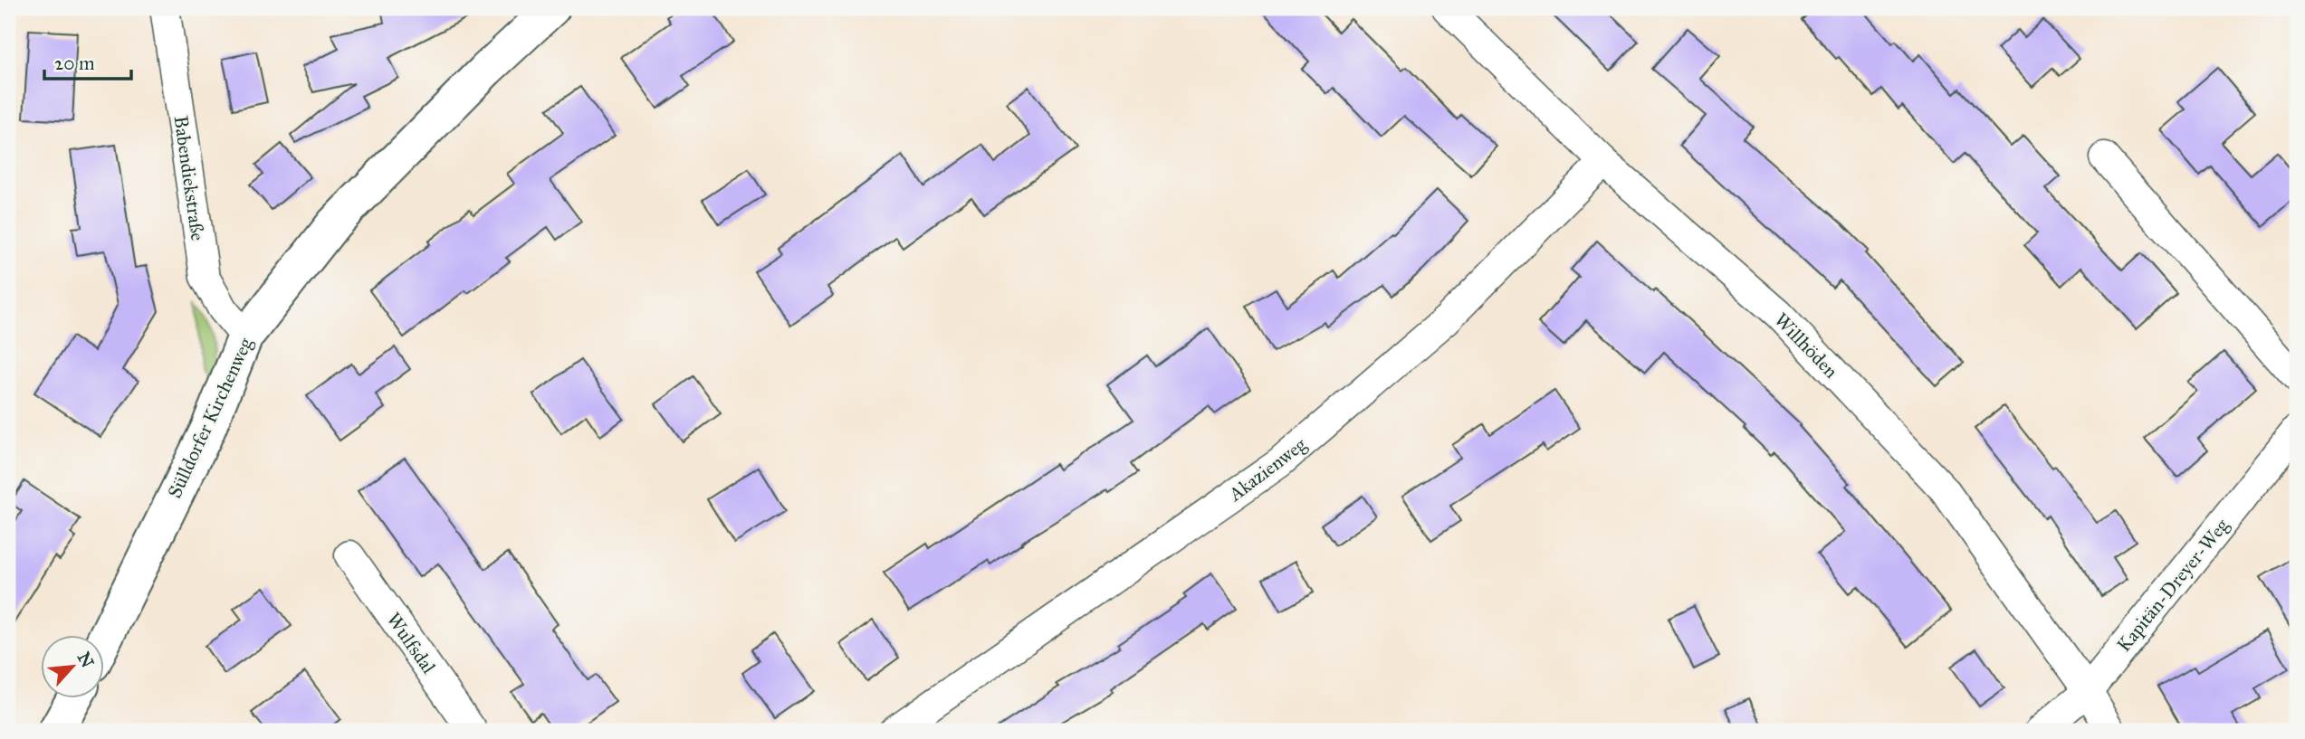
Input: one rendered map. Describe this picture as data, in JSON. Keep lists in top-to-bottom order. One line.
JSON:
{"streets":{"street":["Babendiekstraße","Willhöden","Sülldorfer Kirchenweg","Akazienweg","Kapitän-Dreyer-Weg","Wulfsdal"]},"crossings":[["Babendiekstraße","Sülldorfer Kirchenweg"],["Willhöden","Akazienweg"],["Willhöden","Kapitän-Dreyer-Weg"]],"scale_bar":"20 m","north":"top right"}
